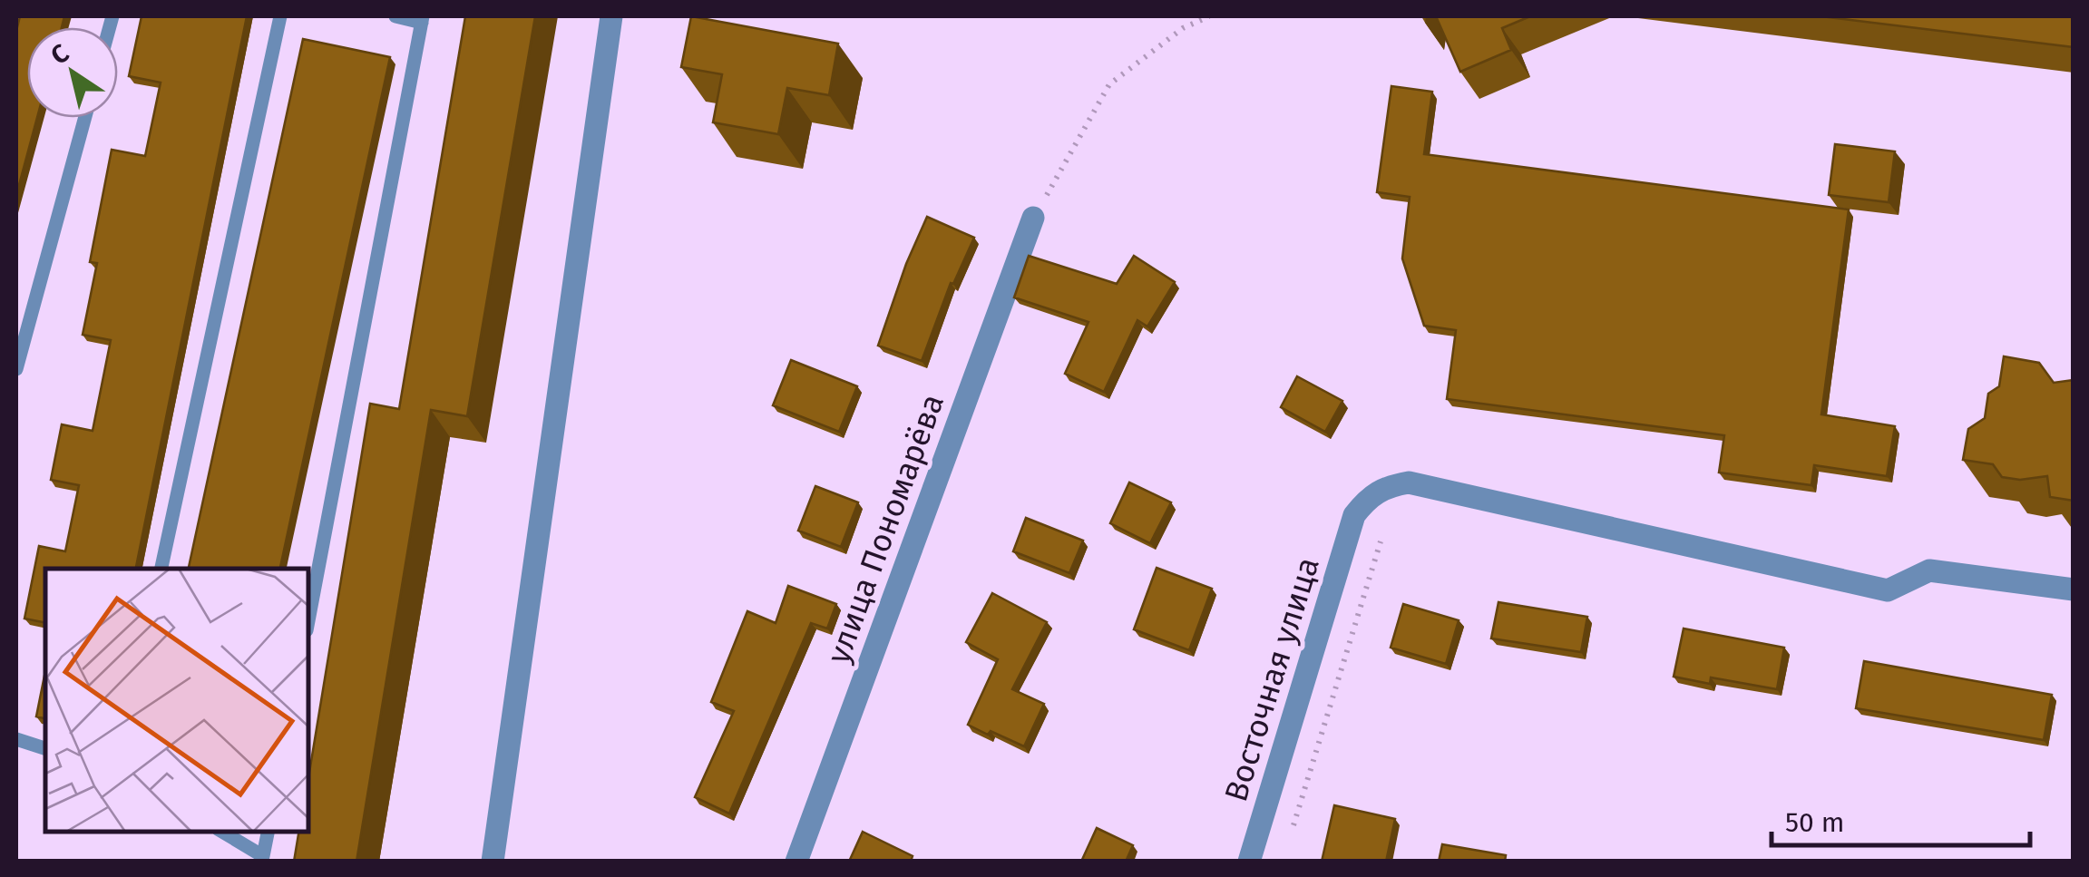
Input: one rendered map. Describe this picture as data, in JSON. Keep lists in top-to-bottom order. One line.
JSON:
{"streets":{"street":["улица Пономарёва","Восточная улица"]},"scale_bar":"50 m","north":"top left"}
